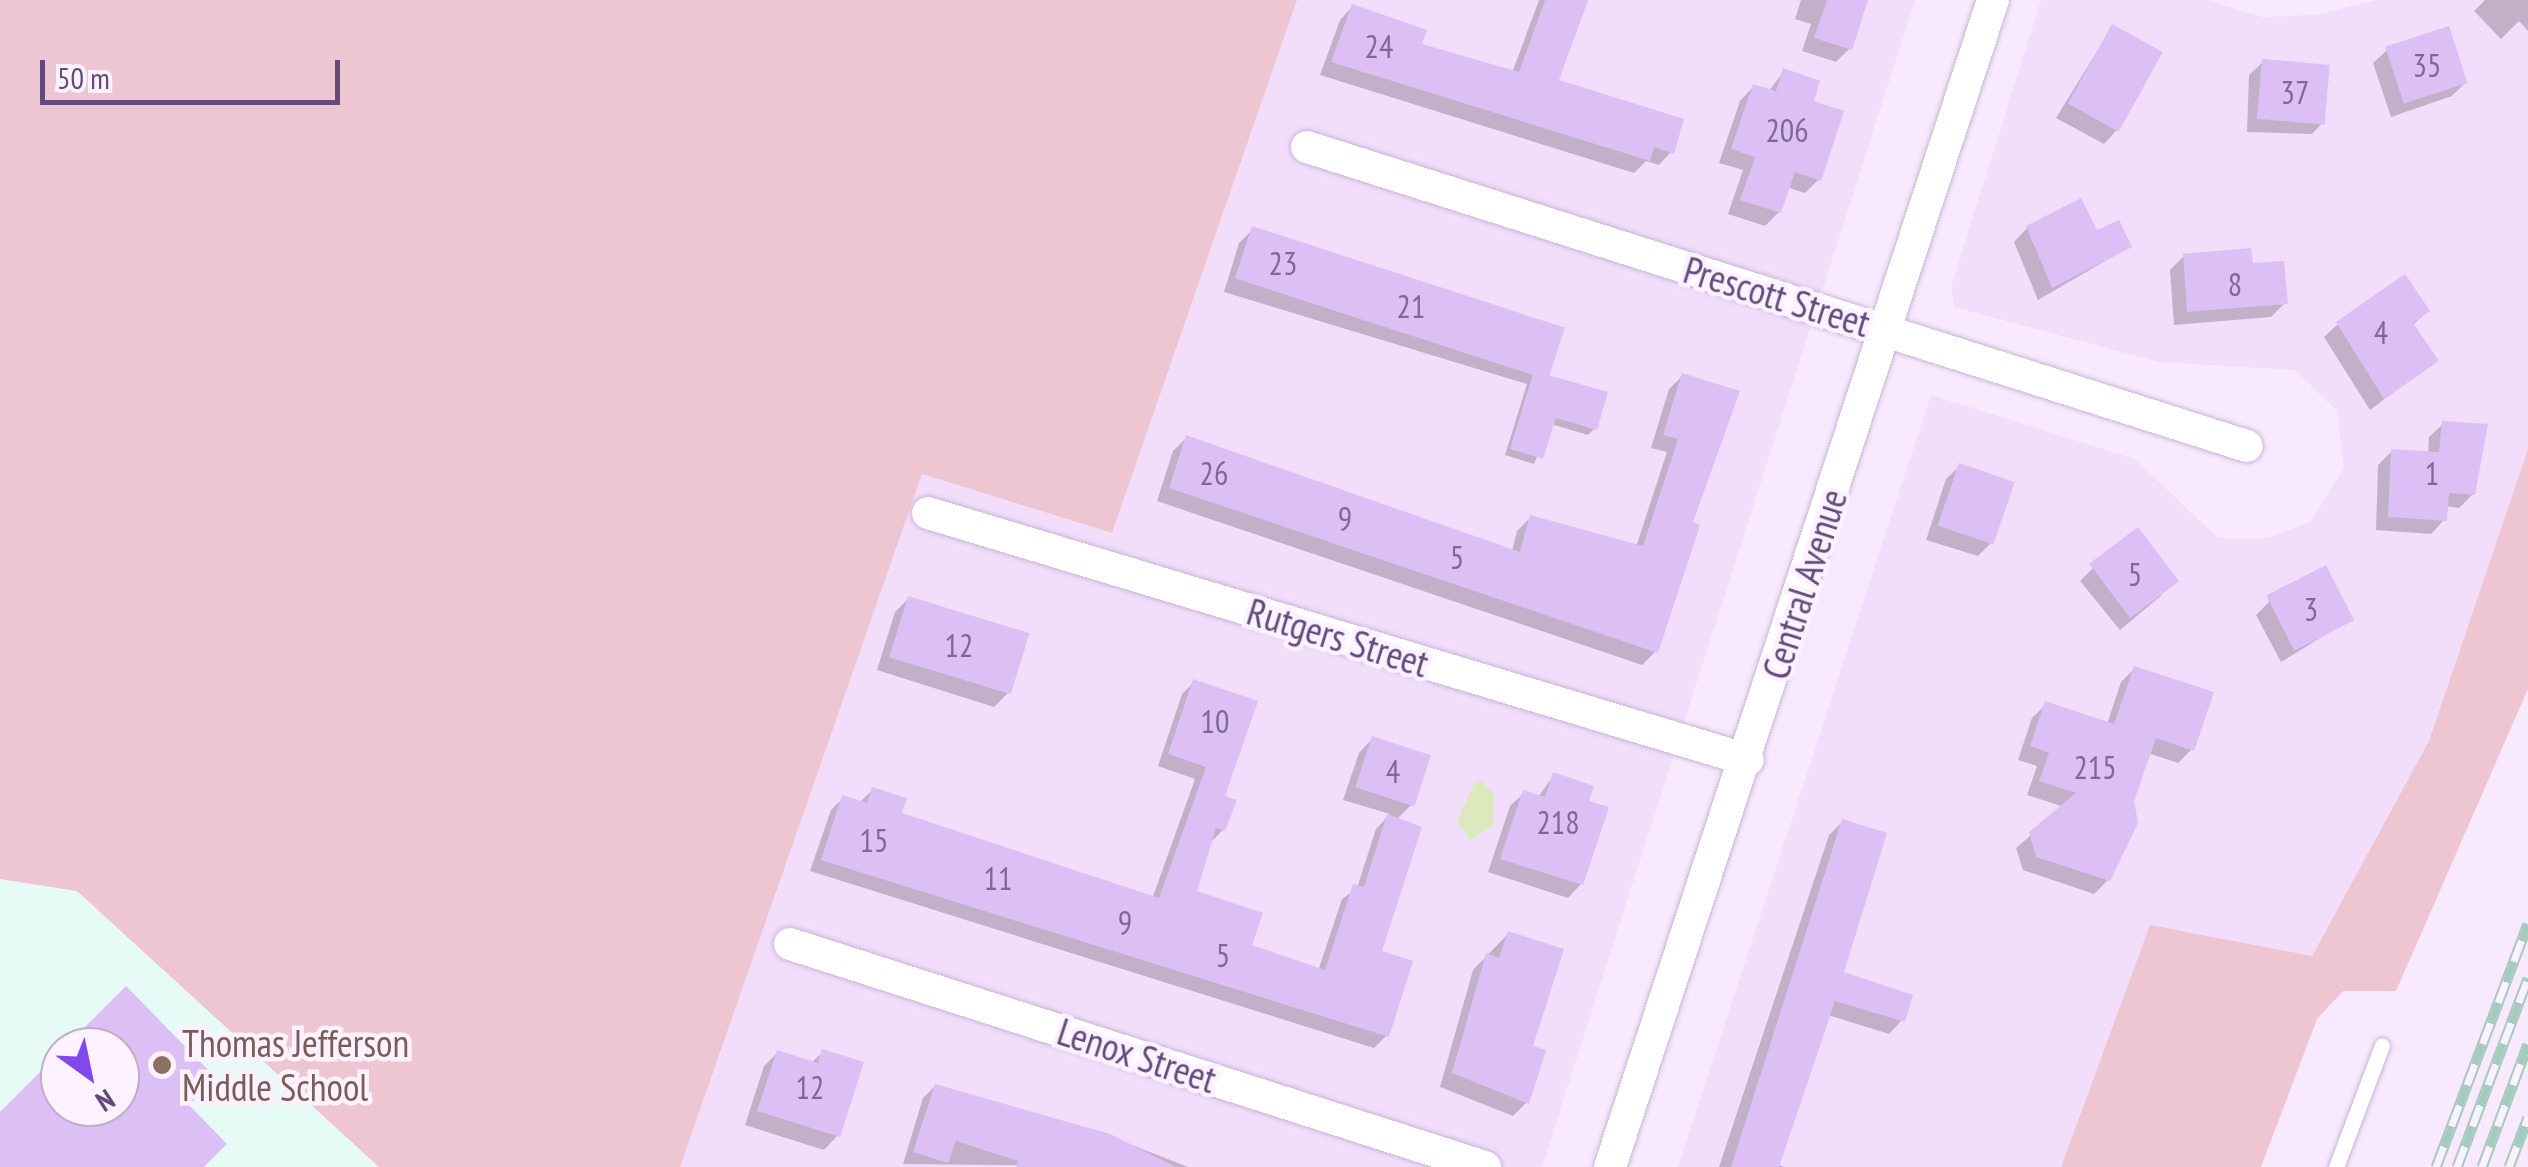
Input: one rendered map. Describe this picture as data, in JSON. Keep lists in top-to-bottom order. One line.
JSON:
{"streets":{"street":["Prescott Street","Central Avenue","Rutgers Street","Lenox Street"]},"crossings":[["Prescott Street","Central Avenue"],["Central Avenue","Rutgers Street"]],"places":["Thomas Jefferson Middle School"],"house_numbers":["24","35","37","206","23","8","21","4","26","1","9","5","5","3","12","10","215","4","218","15","11","9","5","12"],"scale_bar":"50 m","north":"bottom right"}
